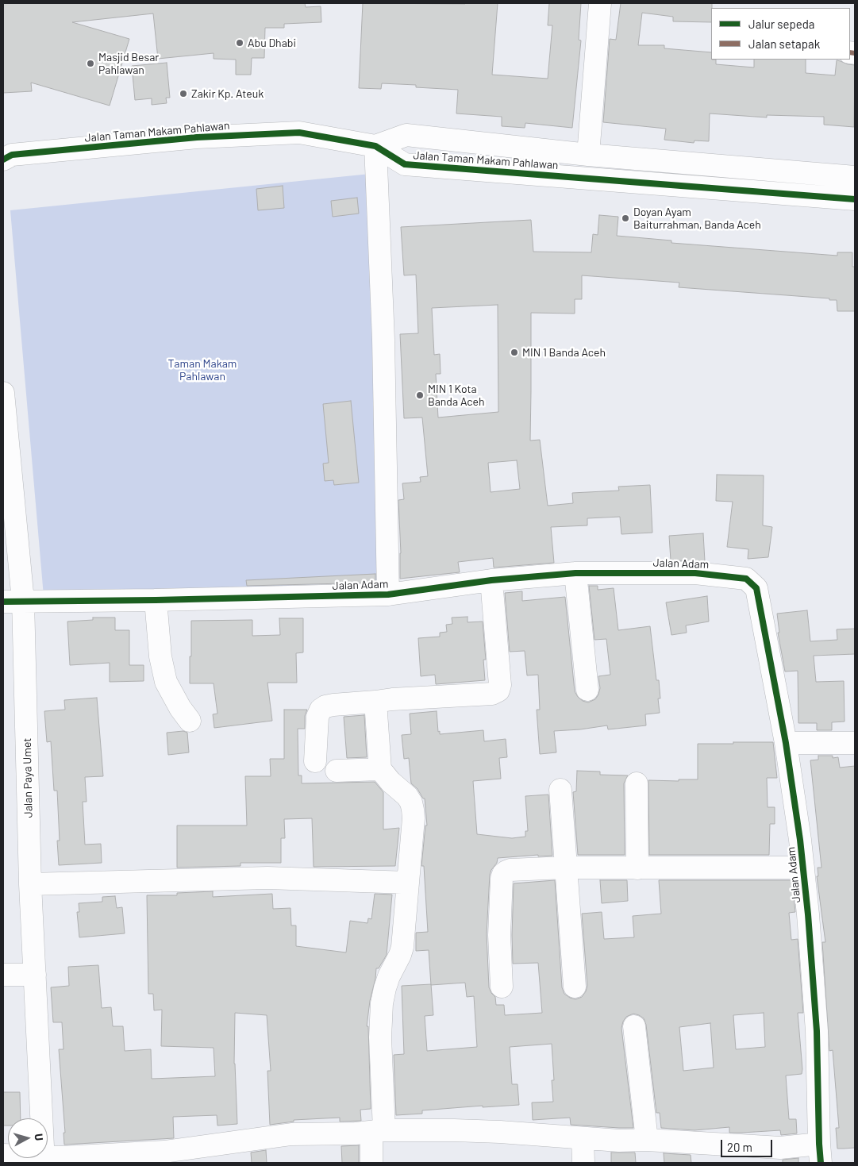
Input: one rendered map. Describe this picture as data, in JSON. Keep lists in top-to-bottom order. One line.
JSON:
{"streets":{"street":["Jalan Taman Makam Pahlawan","Jalan Adam","Jalan Paya Umet"]},"crossings":[["Jalan Adam","Jalan Paya Umet"]],"parks":["Taman Makam Pahlawan"],"places":["Abu Dhabi","Masjid Besar Pahlawan","Zakir Kp. Ateuk","Doyan Ayam Baiturrahman, Banda Aceh","MIN 1 Banda Aceh","MIN 1 Kota Banda Aceh"],"legend":["Jalur sepeda","Jalan setapak"],"scale_bar":"20 m","north":"right"}
